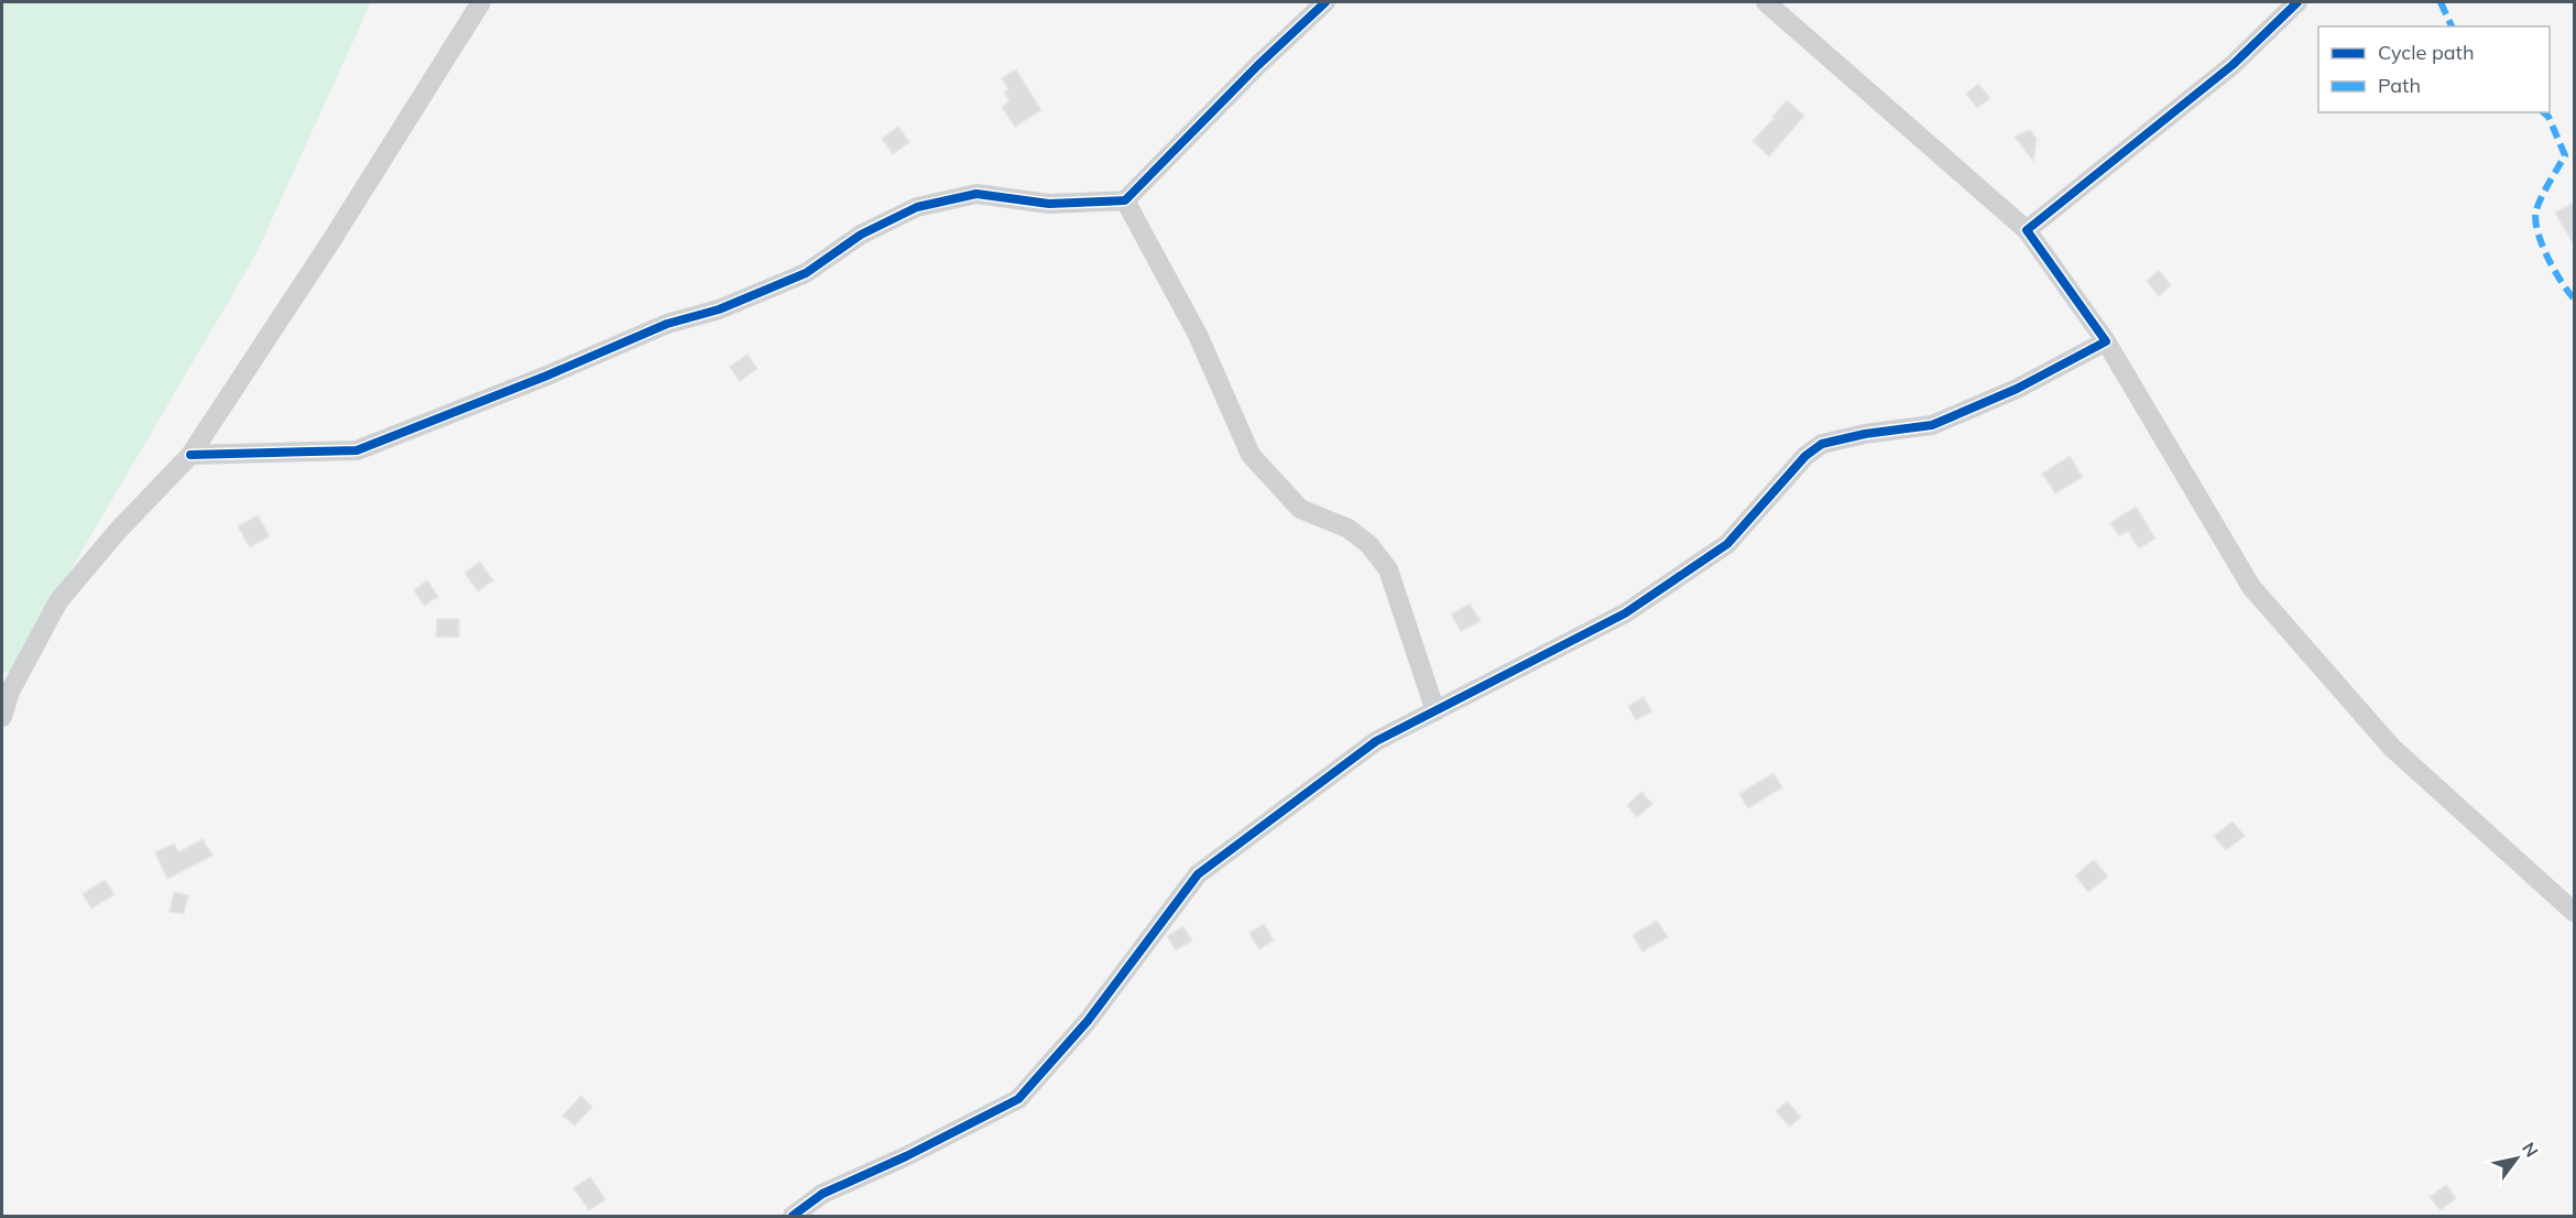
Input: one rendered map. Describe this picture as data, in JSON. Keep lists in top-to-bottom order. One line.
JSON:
{"legend":["Cycle path","Path"],"north":"top right"}
